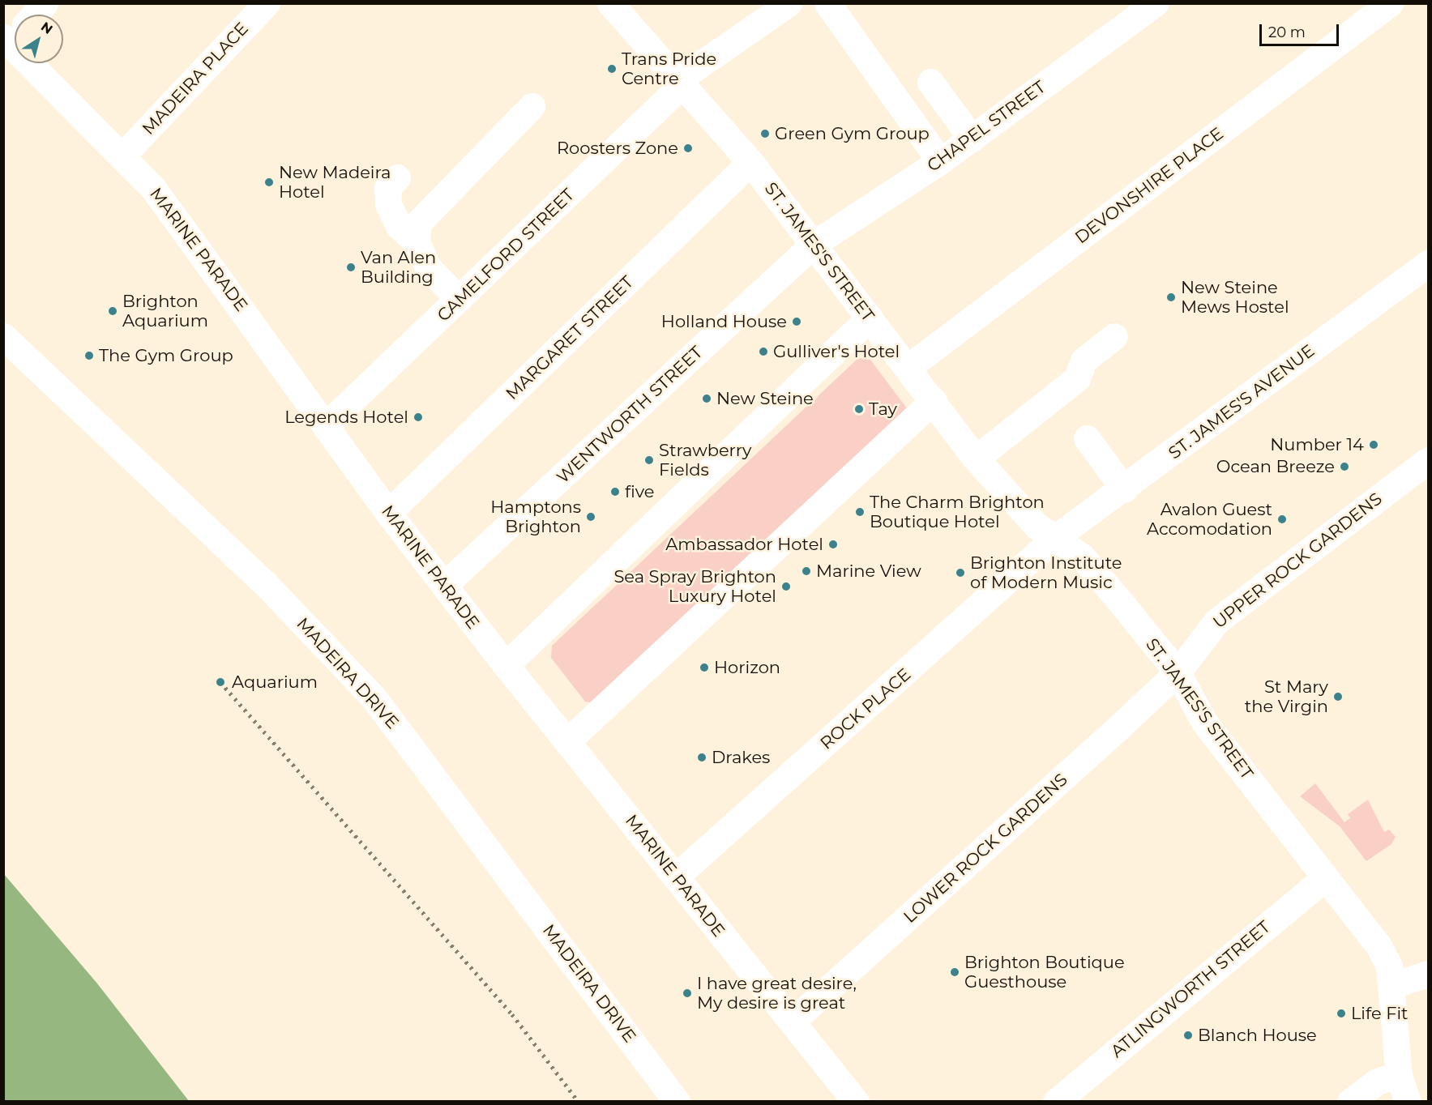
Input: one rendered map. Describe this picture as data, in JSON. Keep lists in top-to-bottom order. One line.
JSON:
{"streets":{"street":["MADEIRA PLACE","CHAPEL STREET","DEVONSHIRE PLACE","MARINE PARADE","ST. JAMES'S STREET","CAMELFORD STREET","MARGARET STREET","ST. JAMES'S AVENUE","WENTWORTH STREET","UPPER ROCK GARDENS","MADEIRA DRIVE","ROCK PLACE","LOWER ROCK GARDENS","ATLINGWORTH STREET"]},"crossings":[["MADEIRA PLACE","MARINE PARADE"],["CHAPEL STREET","ST. JAMES'S STREET"],["CHAPEL STREET","WENTWORTH STREET"],["DEVONSHIRE PLACE","ST. JAMES'S STREET"],["MARINE PARADE","CAMELFORD STREET"],["MARINE PARADE","MARGARET STREET"],["MARINE PARADE","WENTWORTH STREET"],["MARINE PARADE","ROCK PLACE"],["MARINE PARADE","LOWER ROCK GARDENS"],["ST. JAMES'S STREET","CAMELFORD STREET"],["ST. JAMES'S STREET","MARGARET STREET"],["ST. JAMES'S STREET","ST. JAMES'S AVENUE"],["ST. JAMES'S STREET","WENTWORTH STREET"],["ST. JAMES'S STREET","UPPER ROCK GARDENS"],["ST. JAMES'S STREET","ROCK PLACE"],["ST. JAMES'S STREET","LOWER ROCK GARDENS"],["ST. JAMES'S STREET","ATLINGWORTH STREET"],["ST. JAMES'S AVENUE","ROCK PLACE"],["UPPER ROCK GARDENS","LOWER ROCK GARDENS"]],"places":["Trans Pride Centre","Green Gym Group","Roosters Zone","New Madeira Hotel","Van Alen Building","New Steine Mews Hostel","Brighton Aquarium","Holland House","Gulliver's Hotel","The Gym Group","New Steine","Tay","Legends Hotel","Number 14","Strawberry Fields","Ocean Breeze","five","The Charm Brighton Boutique Hotel","Hamptons Brighton","Avalon Guest Accomodation","Ambassador Hotel","Marine View","Brighton Institute of Modern Music","Sea Spray Brighton Luxury Hotel","Horizon","Aquarium","St Mary the Virgin","Drakes","Brighton Boutique Guesthouse","I have great desire, My desire is great","Life Fit","Blanch House"],"scale_bar":"20 m","north":"top right"}
